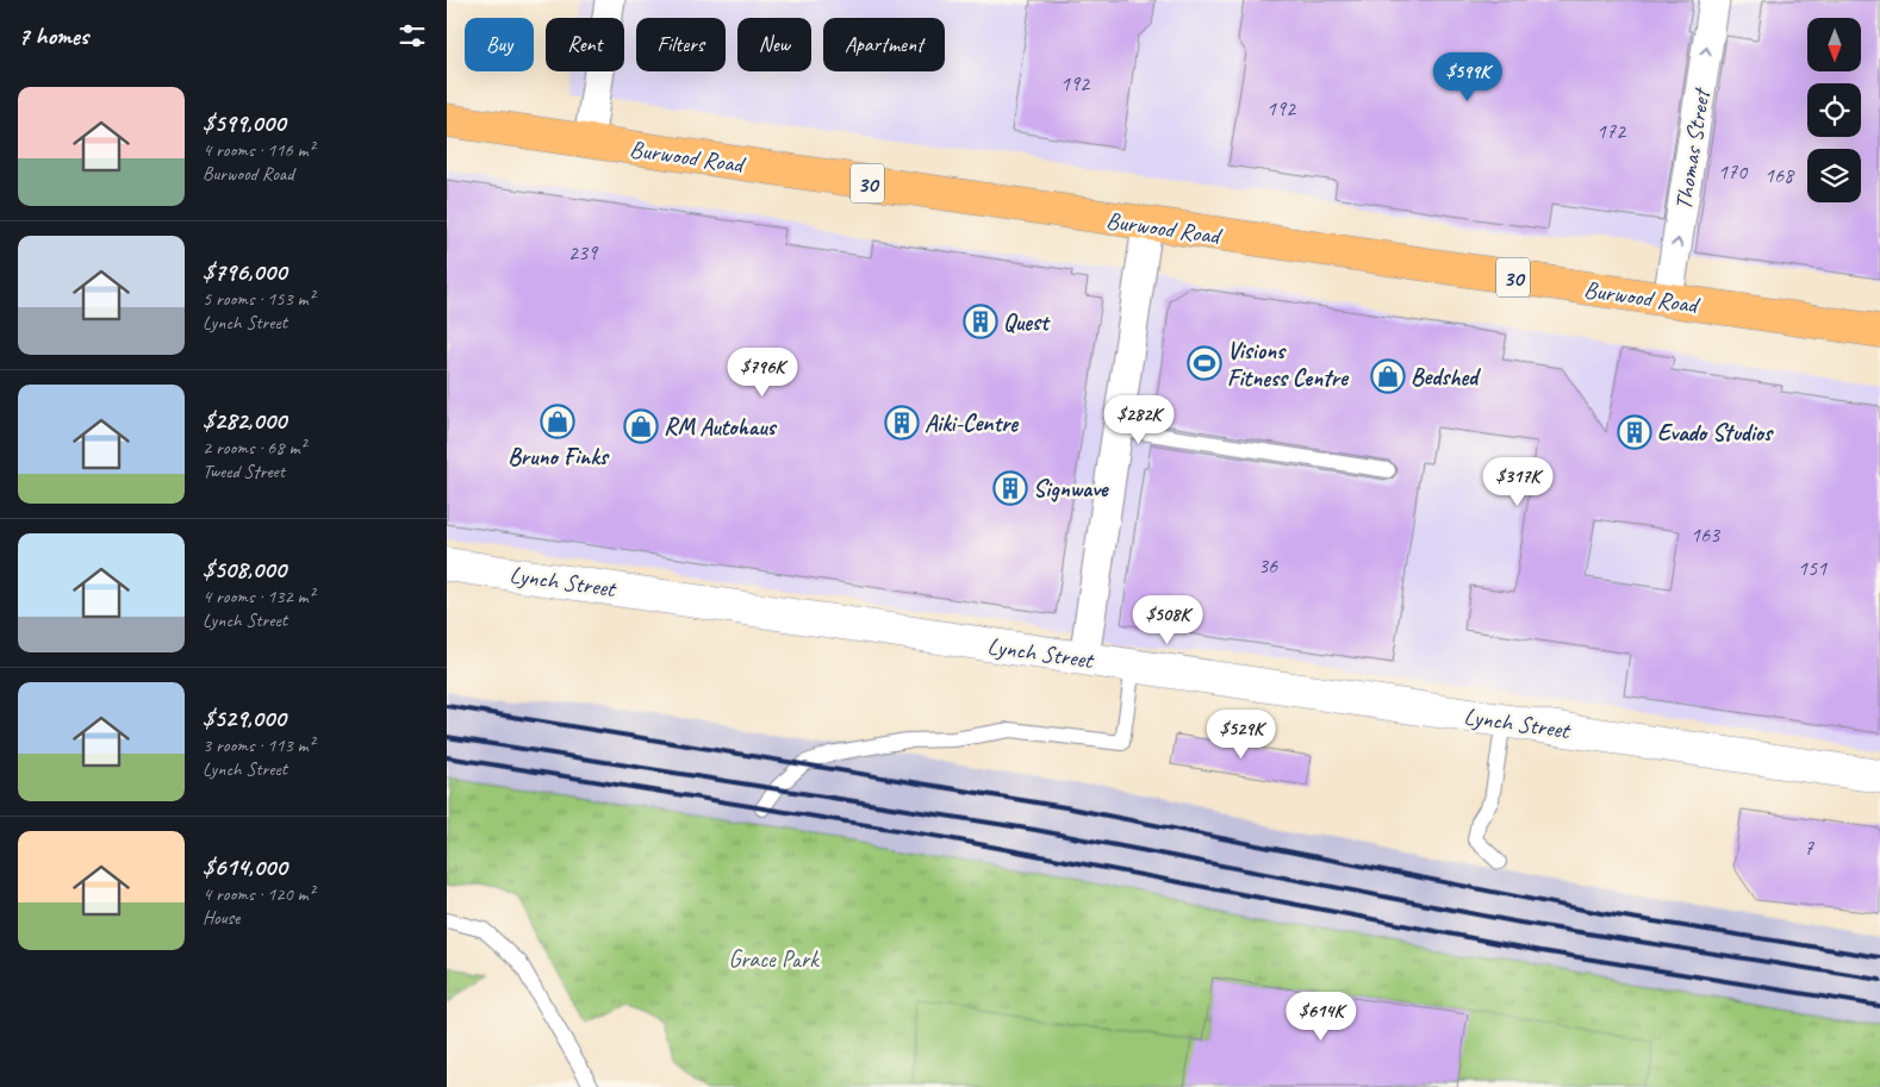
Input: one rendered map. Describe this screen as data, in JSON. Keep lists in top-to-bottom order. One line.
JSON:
{"streets":{"main road":["Burwood Road","30"],"street":["Thomas Street","Lynch Street"]},"crossings":[["Thomas Street","Burwood Road"]],"one_way":["Thomas Street"],"parks":["Grace Park"],"places":{"building":["Quest","Aiki-Centre","Evado Studios","Signwave"],"sports":["Visions Fitness Centre"],"shop":["Bedshed","Bruno Finks","RM Autohaus"]},"house_numbers":["192","192","172","170","168","239","163","36","151","7"],"north":"bottom","page":{"heading":"7 homes","chip":["Buy","Rent","Filters","New","Apartment"],"price":["$599K","$796K","$282K","$317K","$508K","$529K","$614K"],"list":[{"name":"$599,000","note":"4 rooms · 116 m² · Burwood Road"},{"name":"$796,000","note":"5 rooms · 153 m² · Lynch Street"},{"name":"$282,000","note":"2 rooms · 68 m² · Tweed Street"},{"name":"$508,000","note":"4 rooms · 132 m² · Lynch Street"},{"name":"$529,000","note":"3 rooms · 113 m² · Lynch Street"},{"name":"$614,000","note":"4 rooms · 120 m² · House"}]}}
